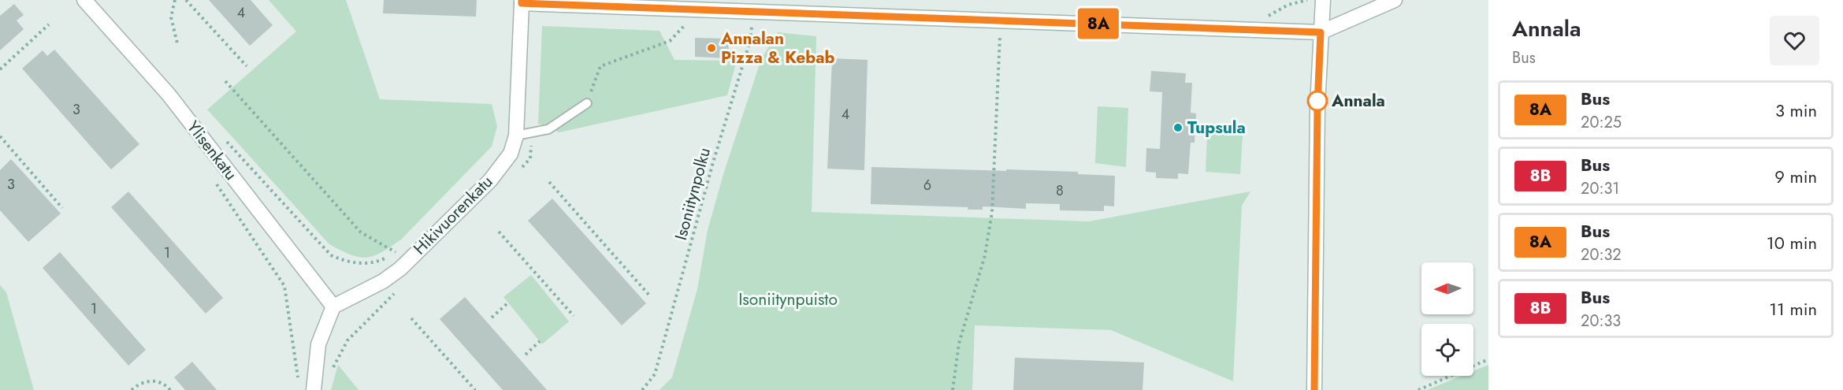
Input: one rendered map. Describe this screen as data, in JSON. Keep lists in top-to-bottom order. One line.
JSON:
{"streets":{"street":["Ylisenkatu","Hikivuorenkatu"],"path":["Isoniitynpolku"]},"crossings":[["Ylisenkatu","Hikivuorenkatu"]],"parks":["Isoniitynpuisto"],"places":["Annalan Pizza & Kebab","Annala","Tupsula"],"lines":["bus line 8A"],"house_numbers":["4","3","4","3","6","8","1","1"],"north":"left","page":{"on_map":"8A","heading":["Annala","Bus"],"list":[{"mark":"8A","name":"Bus","note":"20:25","value":"3 min"},{"mark":"8B","name":"Bus","note":"20:31","value":"9 min"},{"mark":"8A","name":"Bus","note":"20:32","value":"10 min"},{"mark":"8B","name":"Bus","note":"20:33","value":"11 min"}]}}
